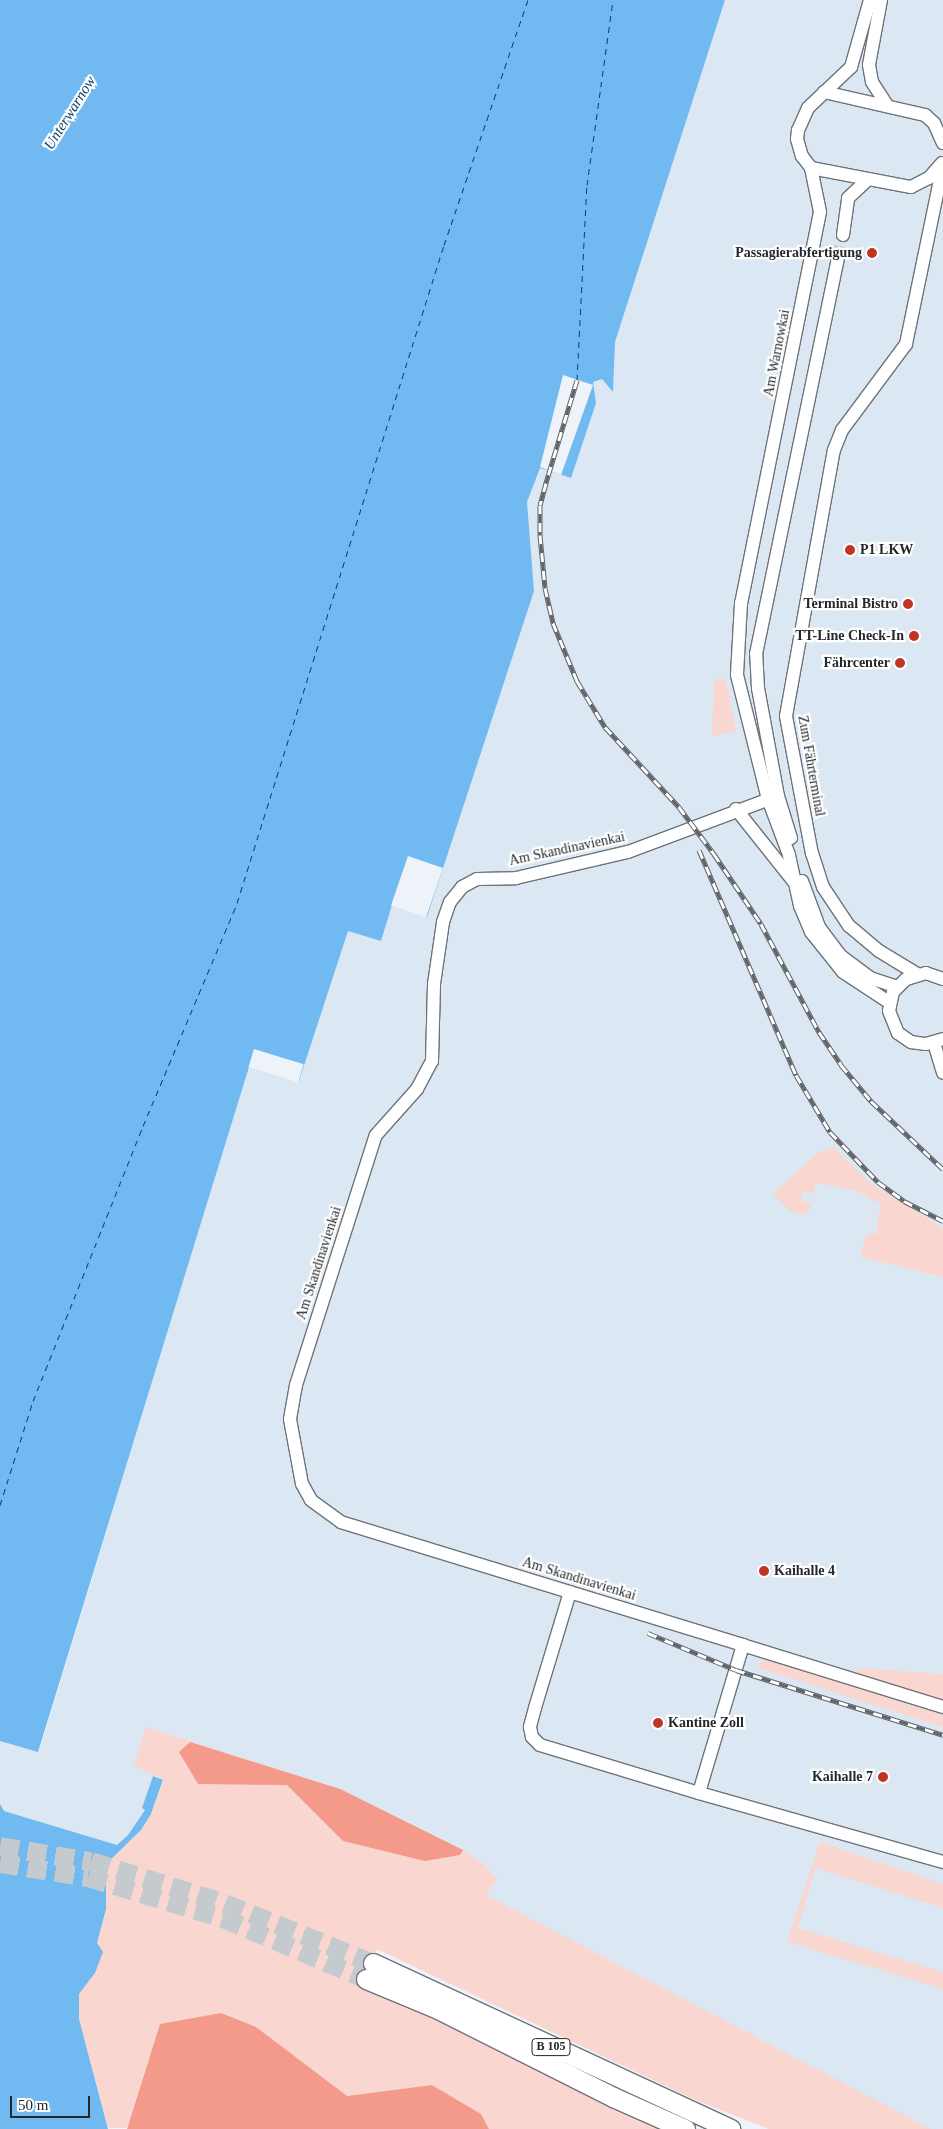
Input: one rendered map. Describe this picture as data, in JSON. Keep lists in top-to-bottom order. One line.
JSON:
{"streets":{"highway":["B 105"],"street":["Am Warnowkai","Zum Fährterminal","Am Skandinavienkai"]},"crossings":[["Am Warnowkai","Am Skandinavienkai"]],"water":["Unterwarnow"],"places":["Passagierabfertigung","P1 LKW","Terminal Bistro","TT-Line Check-In","Fährcenter","Kaihalle 4","Kantine Zoll","Kaihalle 7"],"scale_bar":"50 m"}
